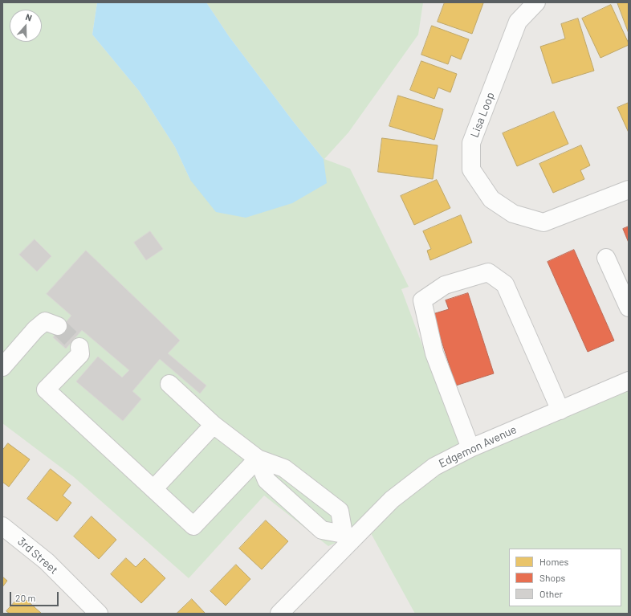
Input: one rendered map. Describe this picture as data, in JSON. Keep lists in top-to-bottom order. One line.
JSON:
{"streets":{"street":["Lisa Loop","Edgemon Avenue","3rd Street"]},"legend":["Homes","Shops","Other"],"scale_bar":"20 m","north":"top"}
